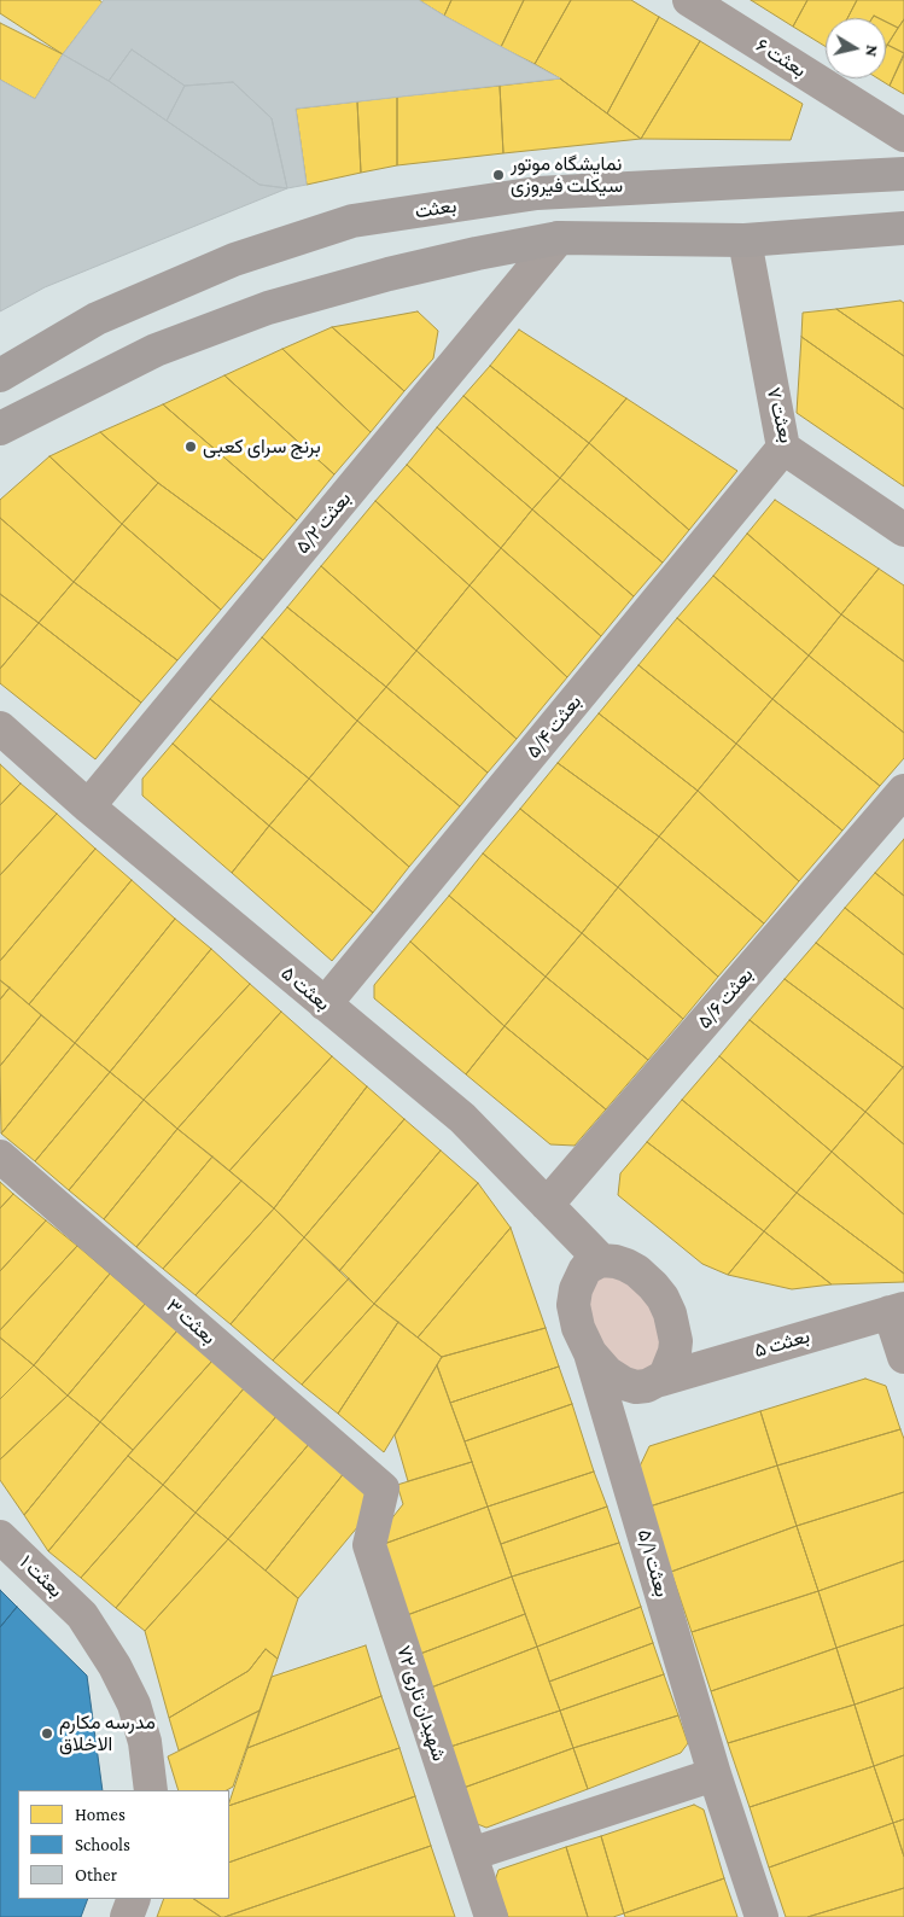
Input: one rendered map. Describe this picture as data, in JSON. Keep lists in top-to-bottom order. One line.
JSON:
{"streets":{"main road":["بعثت"],"street":["بعثت ۶","بعثت ۷","بعثت ۵/۲","بعثت ۵/۴","بعثت ۵","بعثت ۵/۶","بعثت ۳","بعثت ۵/۱","بعثت ۱","شهیدان تاری ۷۲"]},"crossings":[["بعثت ۷","بعثت ۵/۴"],["بعثت ۵/۲","بعثت ۵"],["بعثت ۵/۴","بعثت ۵"],["بعثت ۵","بعثت ۵/۶"],["بعثت ۵","بعثت ۵/۱"],["بعثت ۳","شهیدان تاری ۷۲"]],"places":["نمایشگاه موتور سیکلت فیروزی","برنج سرای کعبی","مدرسه مکارم الاخلاق"],"legend":["Homes","Schools","Other"],"north":"right"}
